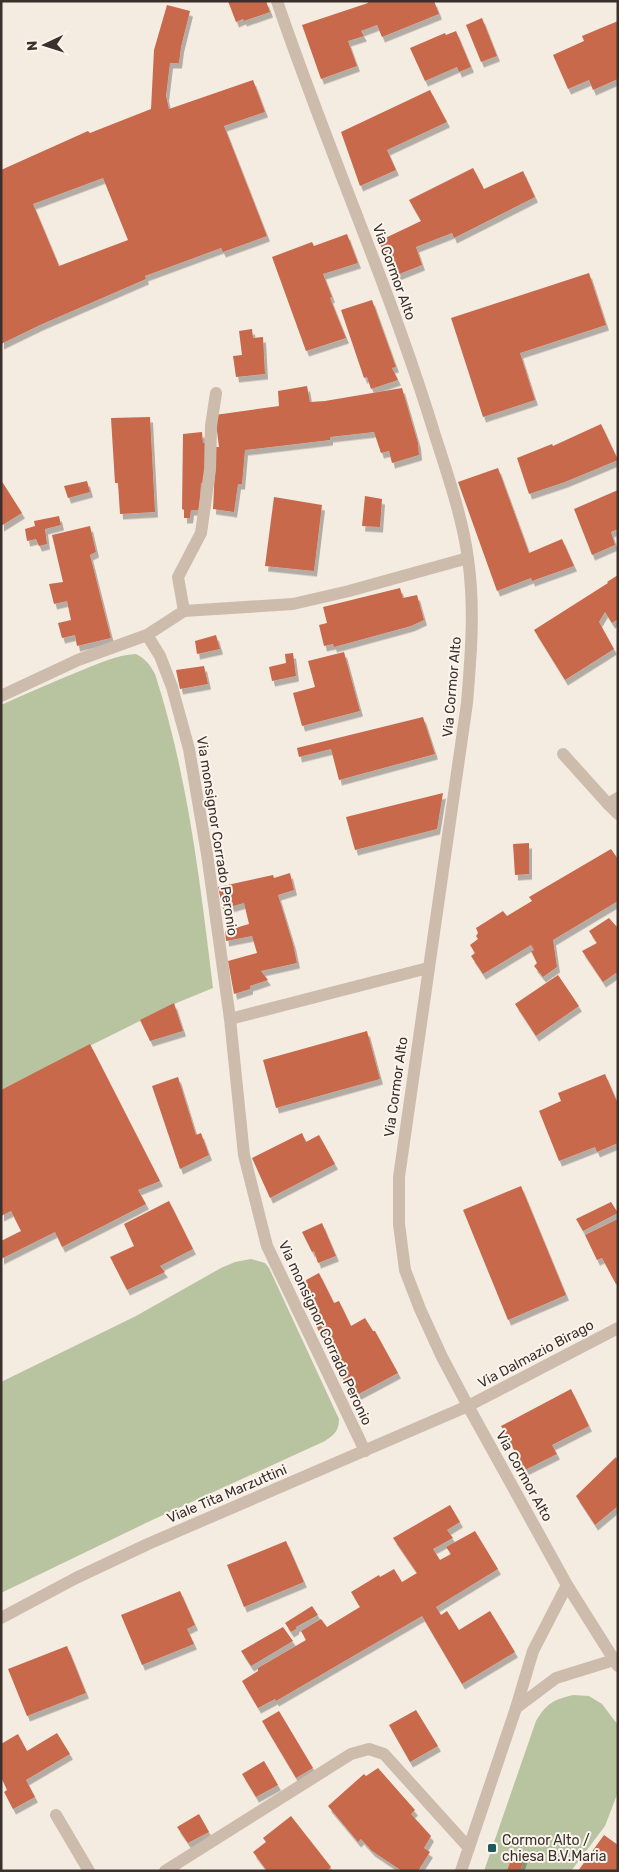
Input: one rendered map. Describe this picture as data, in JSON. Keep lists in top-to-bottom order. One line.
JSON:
{"streets":{"street":["Via Cormor Alto","Via monsignor Corrado Peronio","Via Dalmazio Birago","Viale Tita Marzuttini"]},"crossings":[["Via Cormor Alto","Via Dalmazio Birago"],["Via Cormor Alto","Viale Tita Marzuttini"],["Via monsignor Corrado Peronio","Viale Tita Marzuttini"],["Via Dalmazio Birago","Viale Tita Marzuttini"]],"places":{"transit":["Cormor Alto / chiesa B.V.Maria"]},"north":"left"}
